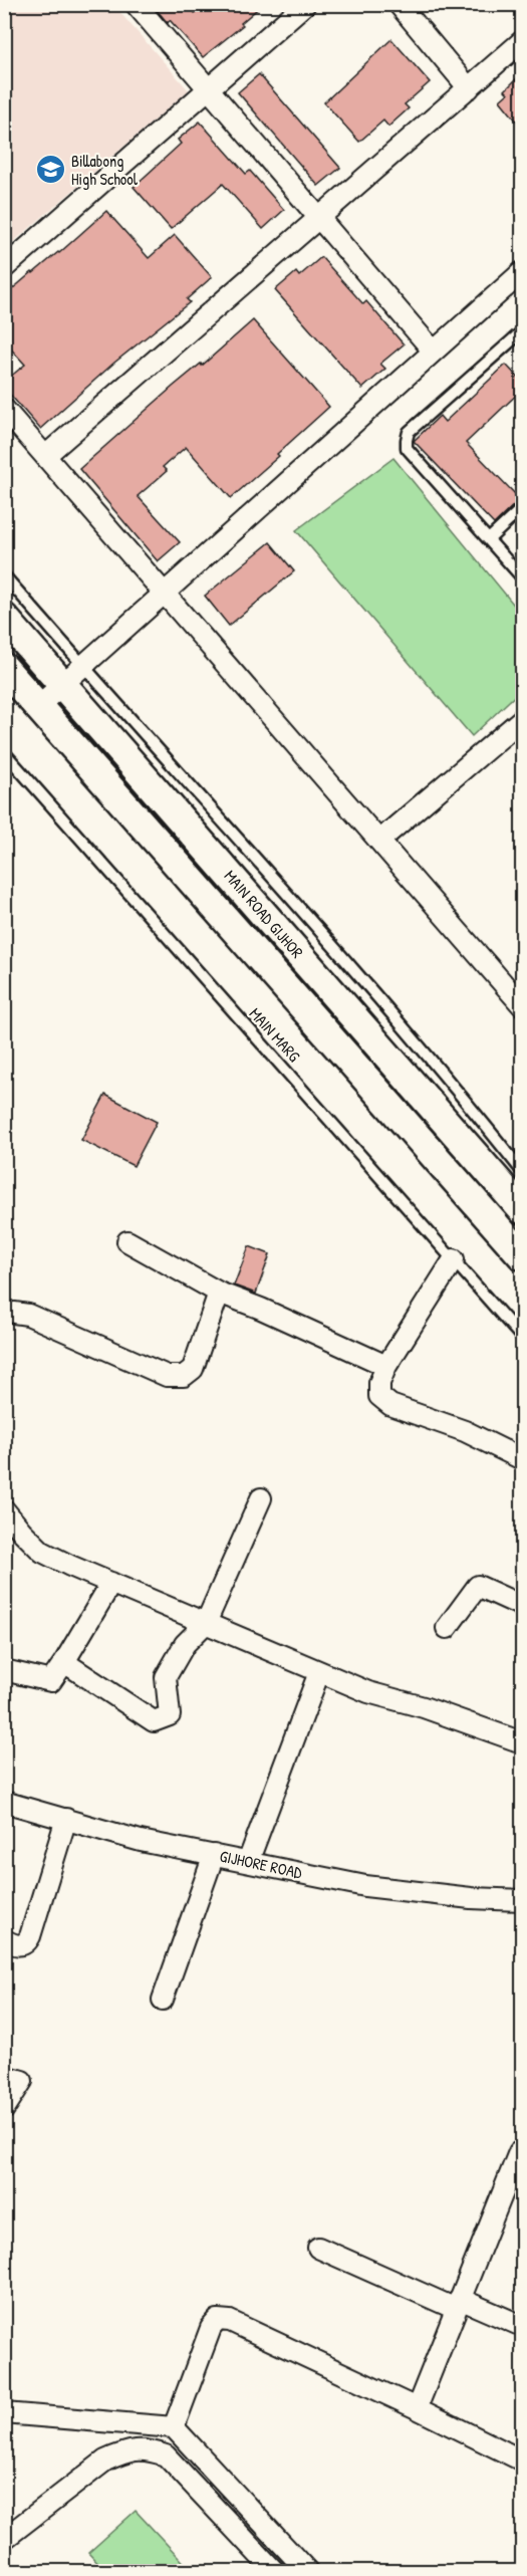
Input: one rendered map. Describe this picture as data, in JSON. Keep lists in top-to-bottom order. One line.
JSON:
{"streets":{"street":["MAIN ROAD GIJHOR","GIJHORE ROAD"],"lane":["MAIN MARG"]},"places":{"school or university":["Billabong High School"]}}
